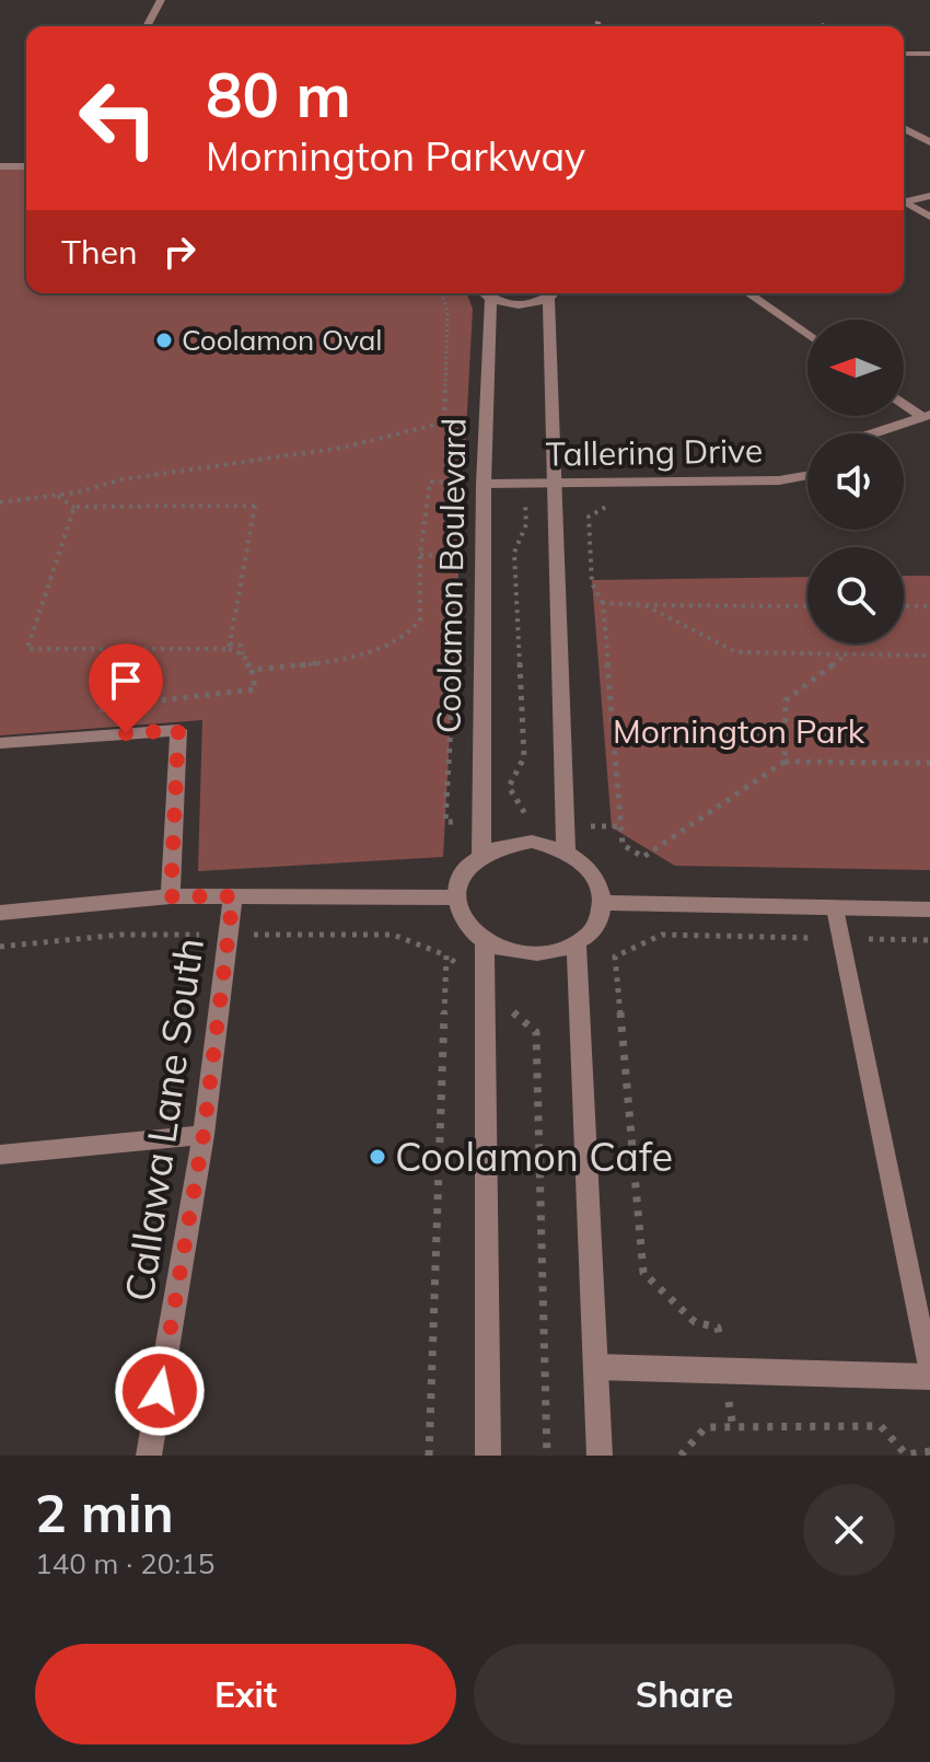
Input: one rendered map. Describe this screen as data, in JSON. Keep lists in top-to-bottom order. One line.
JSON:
{"streets":{"street":["Tallering Drive","Coolamon Boulevard","Callawa Lane South"]},"crossings":[["Tallering Drive","Coolamon Boulevard"]],"parks":["Mornington Park"],"places":["Coolamon Oval","Coolamon Cafe"],"north":"left","page":{"turn":["80 m","Mornington Parkway"],"then":"Then","heading":["2 min","140 m · 20:15"],"buttons":["Exit","Share"]}}
